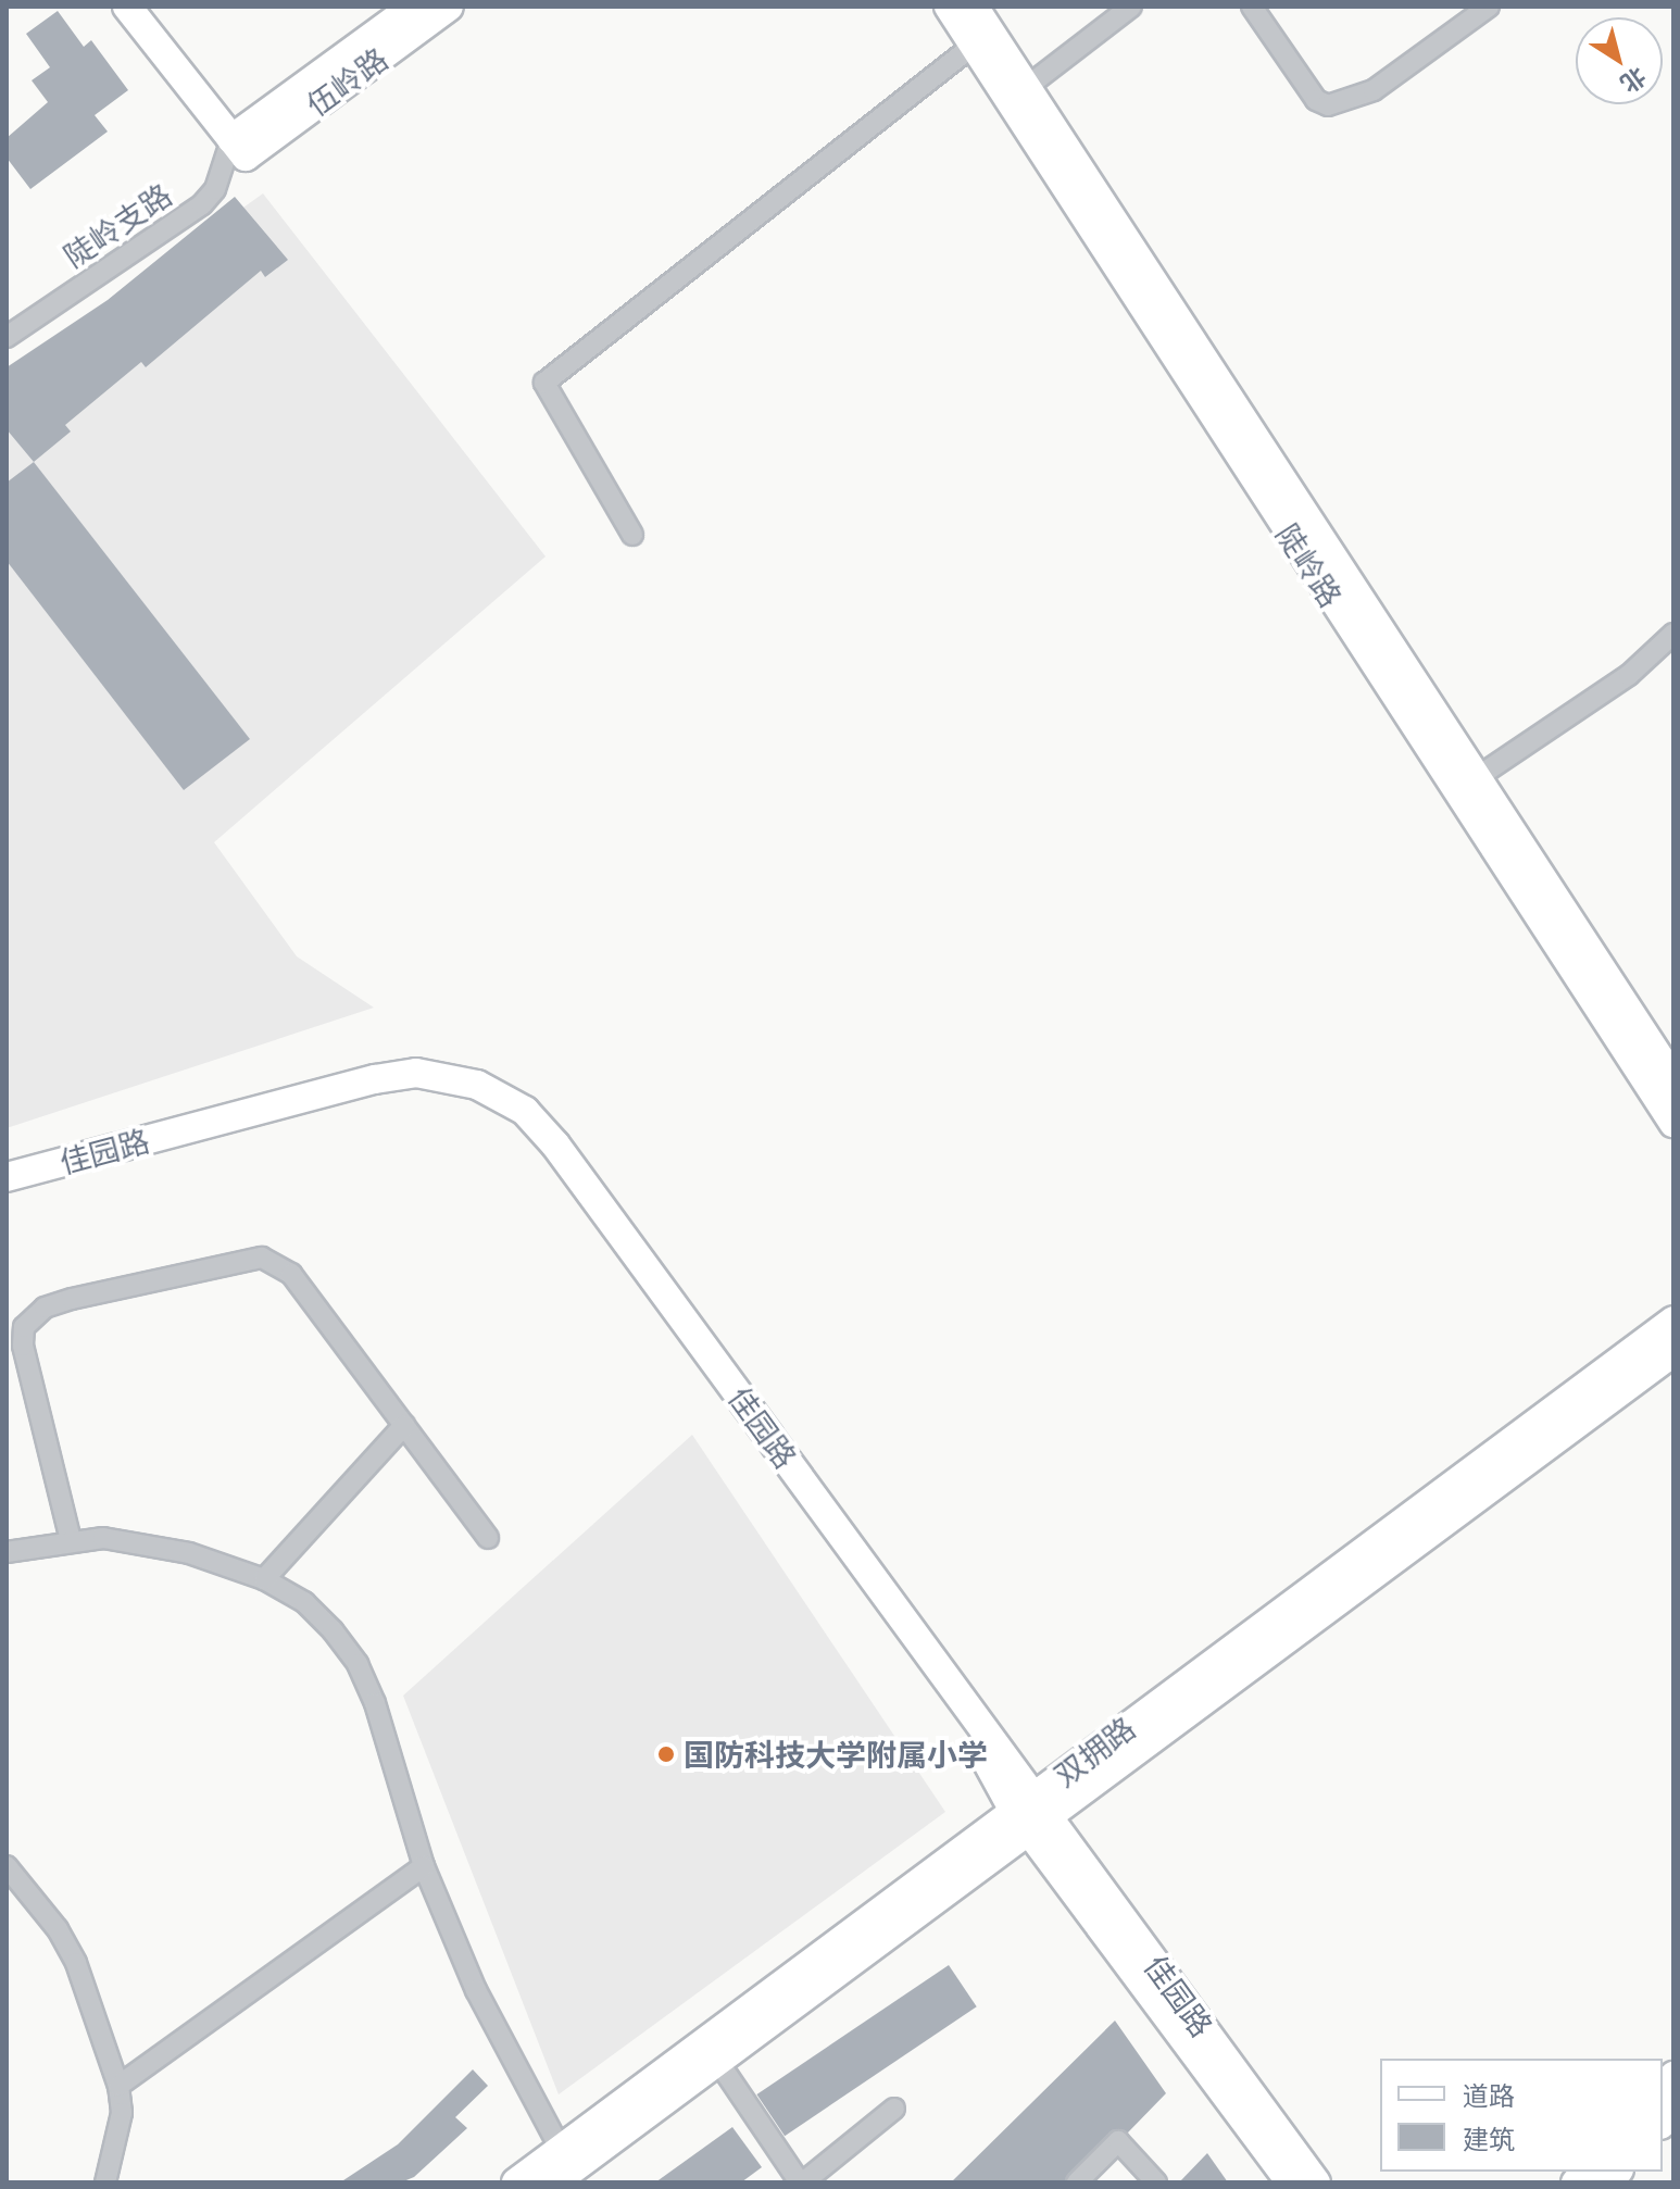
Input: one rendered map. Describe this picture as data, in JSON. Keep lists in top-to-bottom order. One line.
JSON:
{"streets":{"main road":["伍岭路","陡岭路","佳园路","双拥路"],"street":["陡岭支路"]},"crossings":[["伍岭路","陡岭支路"],["佳园路","双拥路"]],"places":["国防科技大学附属小学"],"legend":["道路","建筑"],"north":"bottom right"}
